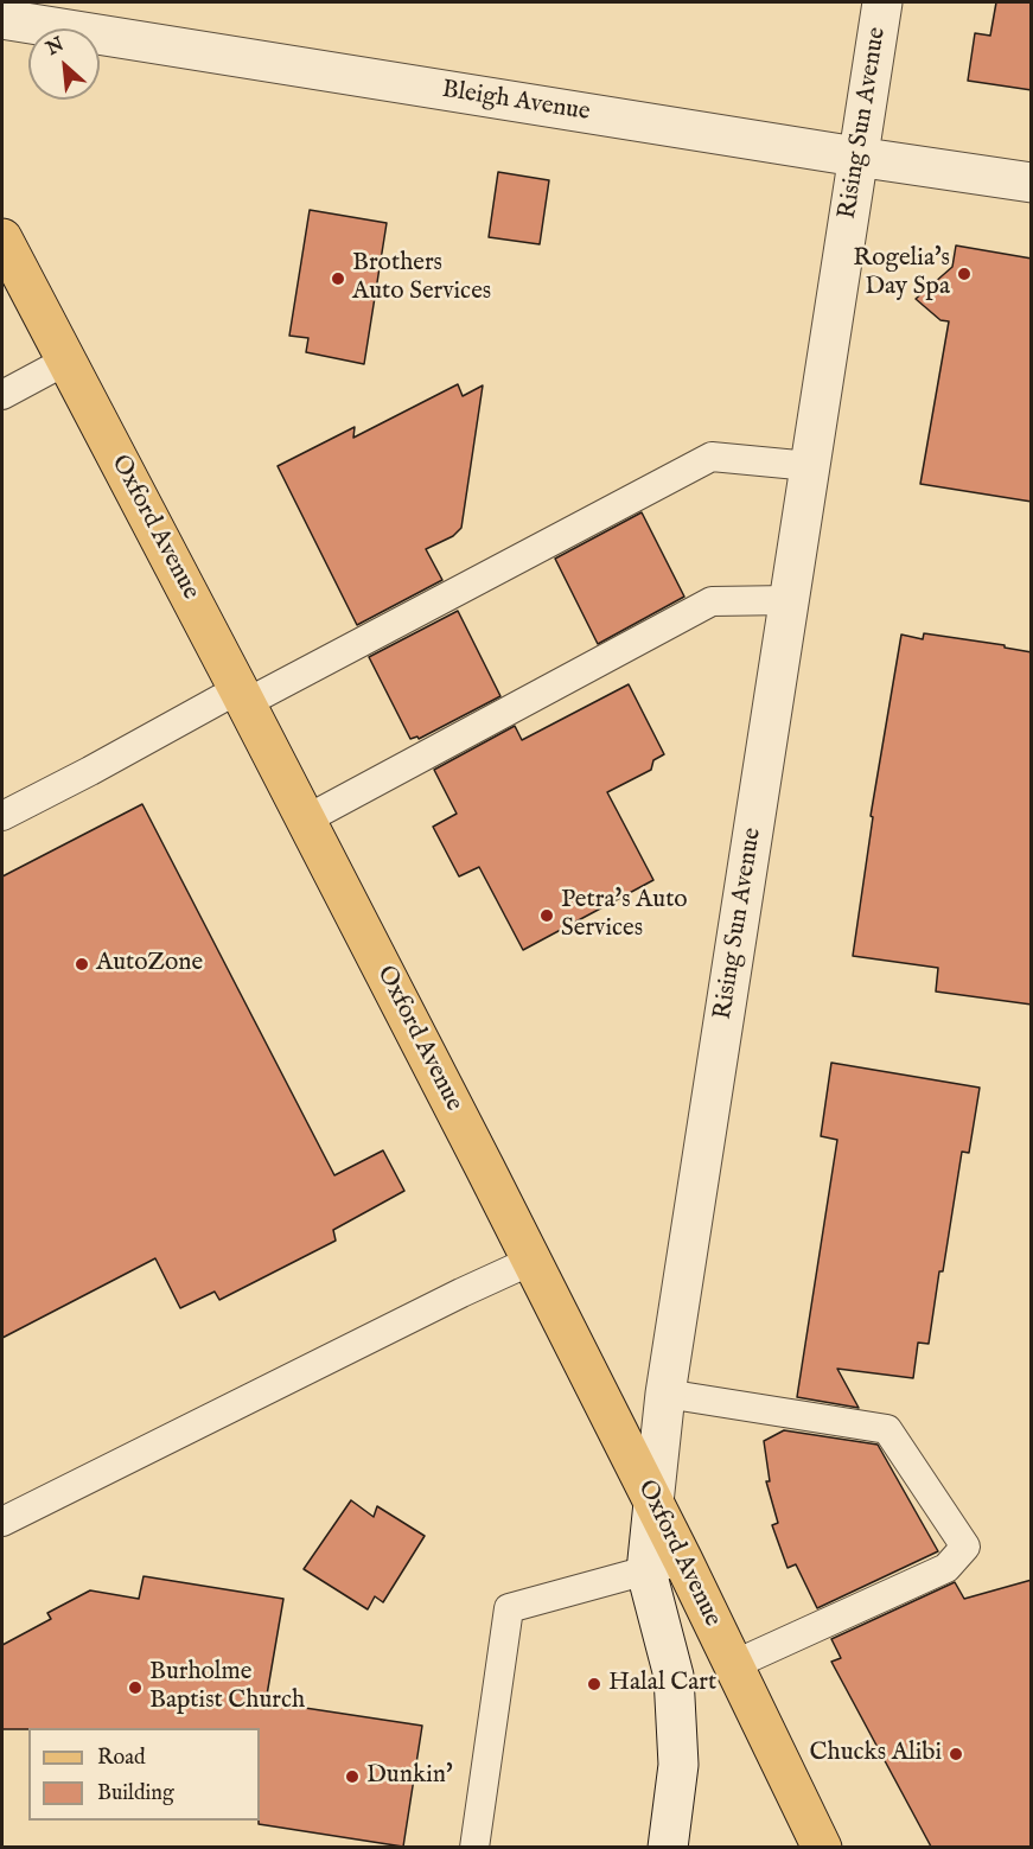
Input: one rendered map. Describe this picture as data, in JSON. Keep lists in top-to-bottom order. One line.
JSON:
{"streets":{"main road":["Oxford Avenue"],"street":["Bleigh Avenue","Rising Sun Avenue"]},"crossings":[["Bleigh Avenue","Rising Sun Avenue"],["Rising Sun Avenue","Oxford Avenue"]],"places":["Rogelia's Day Spa","Brothers Auto Services","Petra's Auto Services","AutoZone","Halal Cart","Burholme Baptist Church","Chucks Alibi","Dunkin'"],"legend":["Road","Building"],"north":"top left"}
